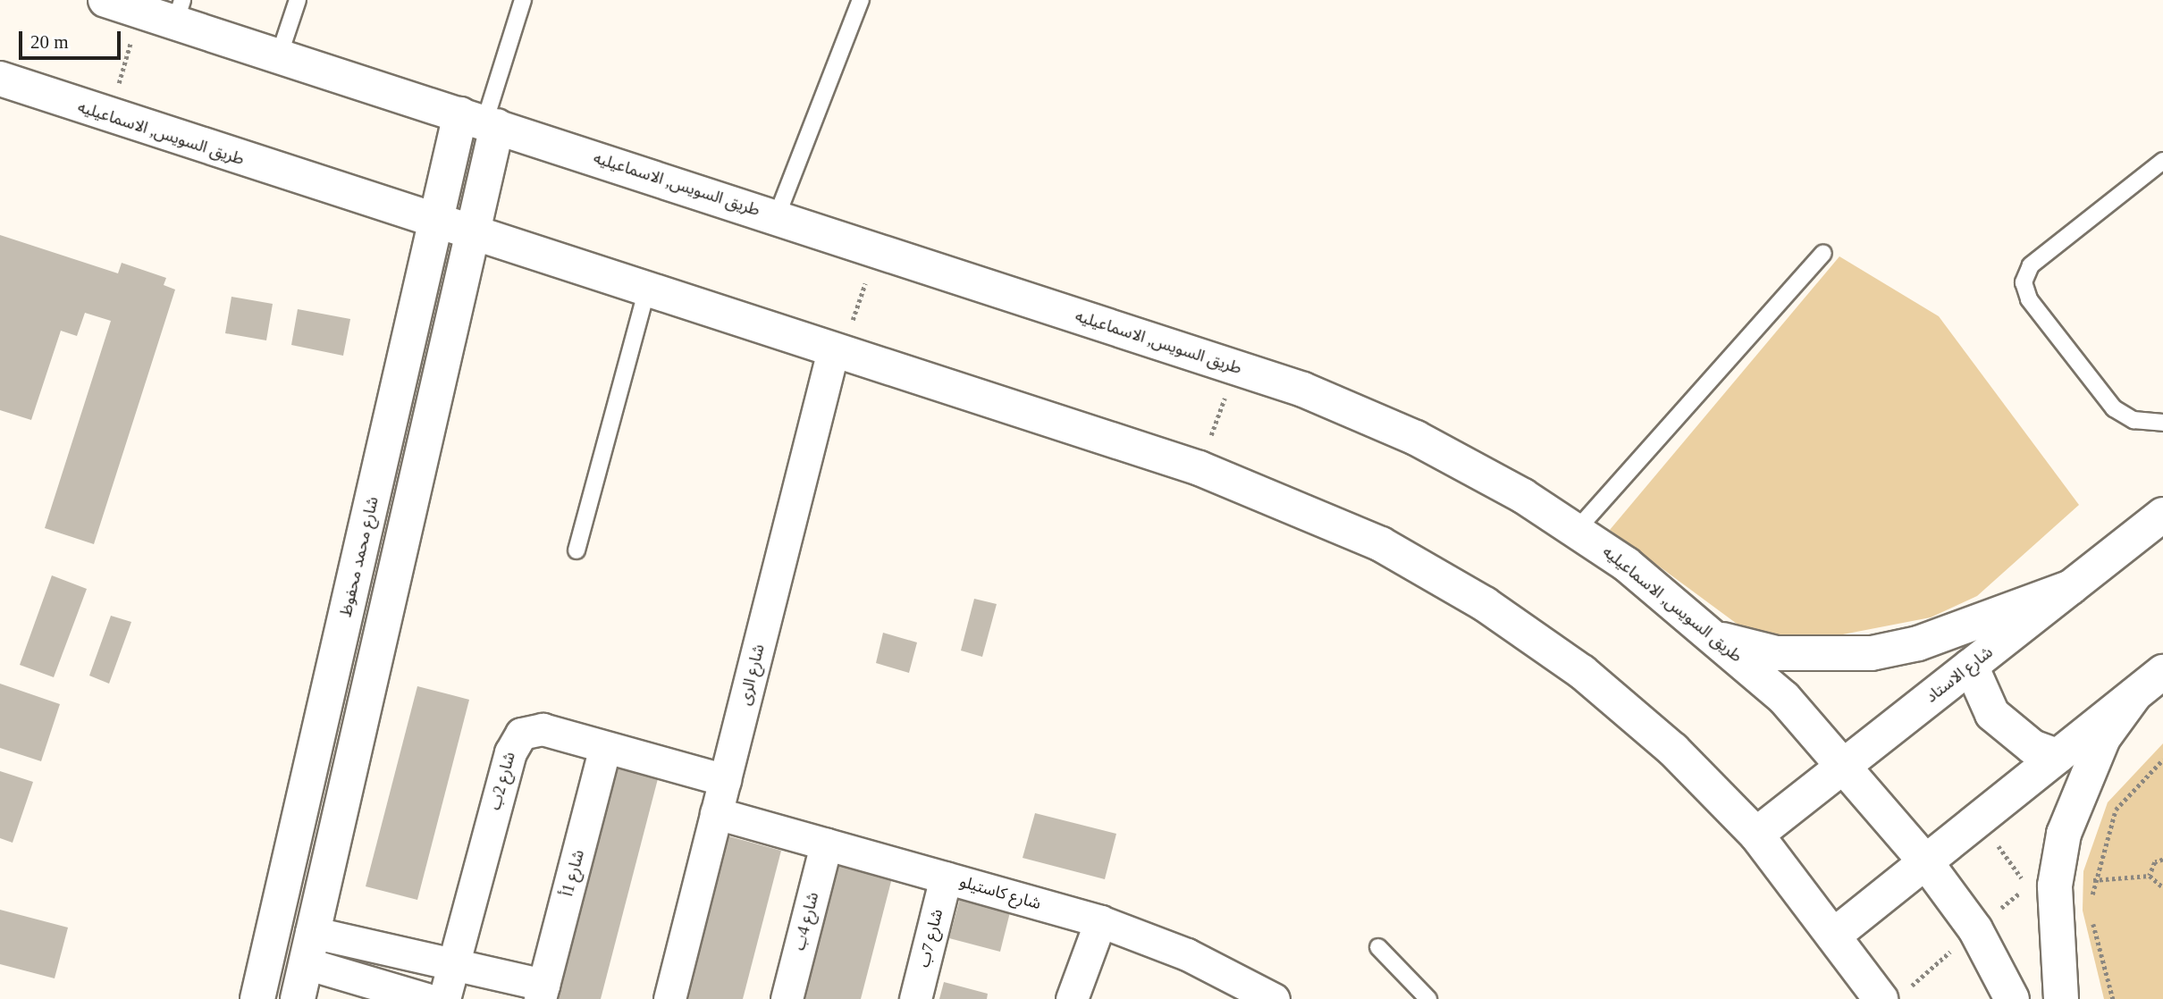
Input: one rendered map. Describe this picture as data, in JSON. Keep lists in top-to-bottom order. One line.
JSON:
{"streets":{"main road":["طريق السويس, الاسماعيليه","شارع محمد محفوظ","شارع الاستاد"],"street":["شارع الرى","شارع 2ب","شارع 1أ","شارع كاستيلو","شارع 4ب","شارع 7ب"]},"crossings":[["طريق السويس, الاسماعيليه","شارع محمد محفوظ"],["طريق السويس, الاسماعيليه","شارع الرى"],["طريق السويس, الاسماعيليه","شارع الاستاد"],["شارع الرى","شارع 2ب"],["شارع الرى","شارع كاستيلو"],["شارع 2ب","شارع 1أ"],["شارع كاستيلو","شارع 4ب"],["شارع كاستيلو","شارع 7ب"]],"scale_bar":"20 m"}
